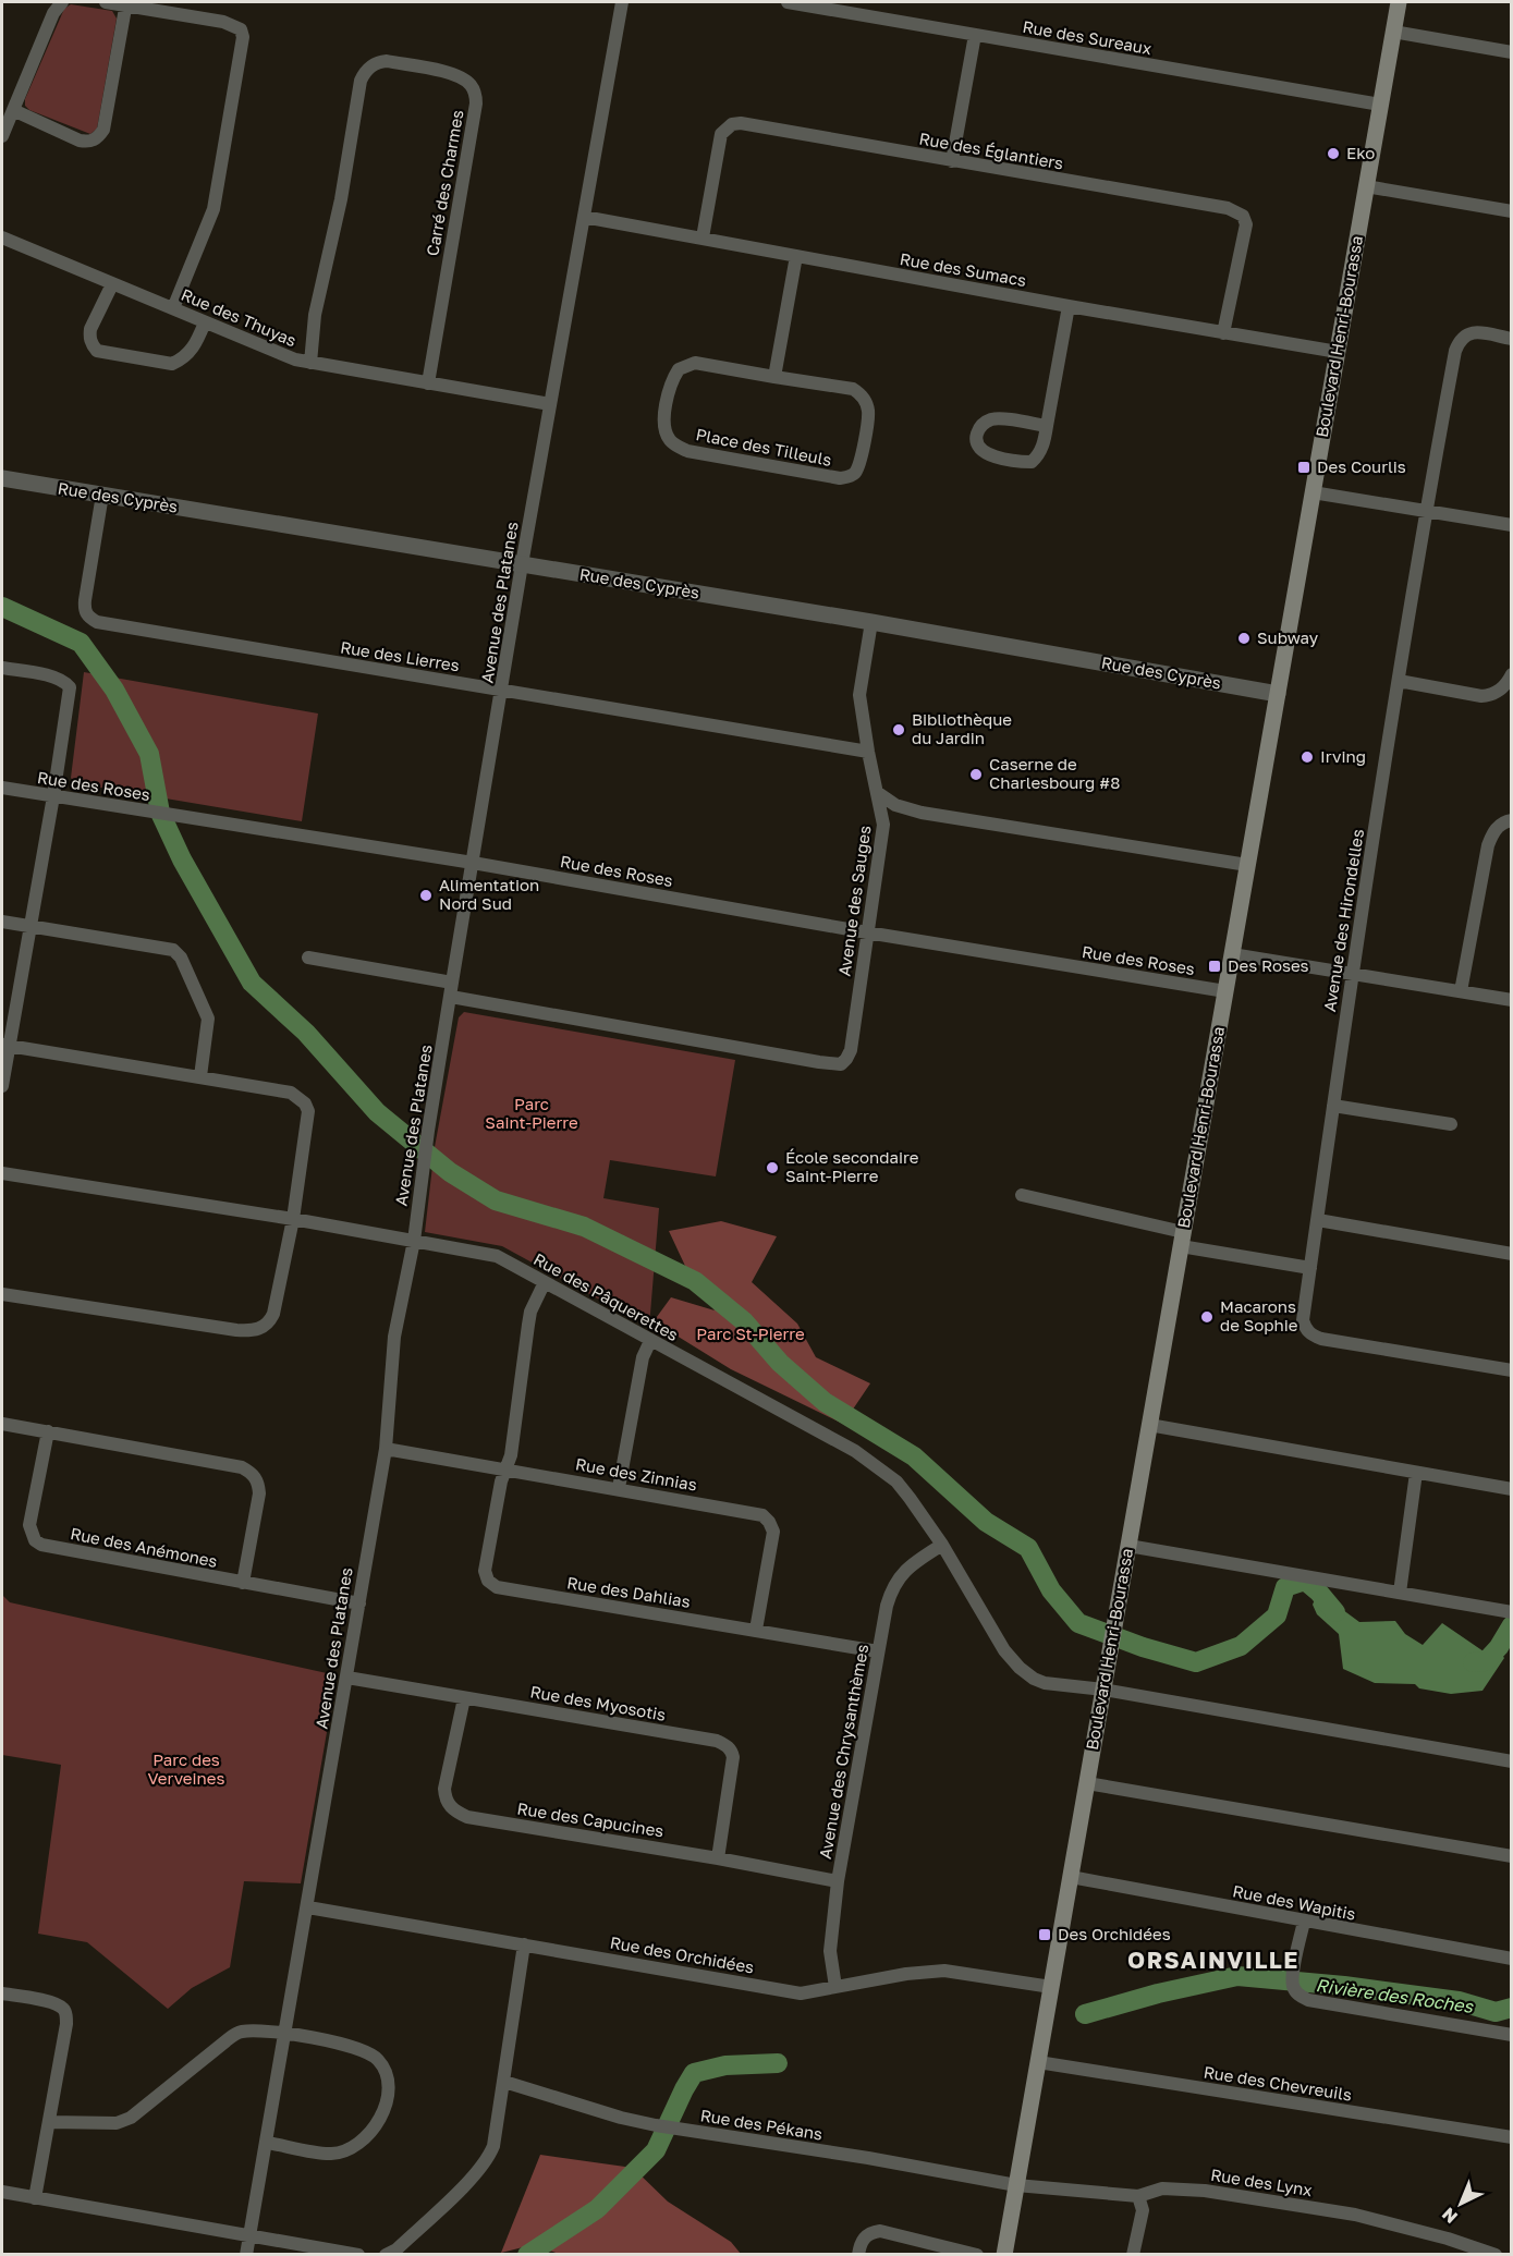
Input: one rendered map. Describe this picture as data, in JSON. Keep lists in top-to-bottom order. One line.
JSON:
{"streets":{"main road":["Boulevard Henri-Bourassa"],"street":["Rue des Sureaux","Rue des Églantiers","Carré des Charmes","Rue des Sumacs","Rue des Thuyas","Place des Tilleuls","Rue des Cyprès","Avenue des Platanes","Rue des Lierres","Rue des Roses","Avenue des Sauges","Avenue des Hirondelles","Rue des Pâquerettes","Rue des Zinnias","Rue des Anémones","Rue des Dahlias","Rue des Myosotis","Avenue des Chrysanthèmes","Rue des Capucines","Rue des Wapitis","Rue des Orchidées","Rue des Chevreuils","Rue des Pékans","Rue des Lynx"]},"crossings":[["Rue des Sureaux","Boulevard Henri-Bourassa"],["Rue des Églantiers","Rue des Sumacs"],["Carré des Charmes","Rue des Thuyas"],["Rue des Sumacs","Boulevard Henri-Bourassa"],["Rue des Sumacs","Avenue des Platanes"],["Rue des Thuyas","Avenue des Platanes"],["Boulevard Henri-Bourassa","Rue des Cyprès"],["Boulevard Henri-Bourassa","Rue des Roses"],["Boulevard Henri-Bourassa","Rue des Pâquerettes"],["Boulevard Henri-Bourassa","Rue des Wapitis"],["Boulevard Henri-Bourassa","Rue des Orchidées"],["Boulevard Henri-Bourassa","Rue des Chevreuils"],["Boulevard Henri-Bourassa","Rue des Pékans"],["Boulevard Henri-Bourassa","Rue des Lynx"],["Rue des Cyprès","Avenue des Platanes"],["Rue des Cyprès","Rue des Lierres"],["Rue des Cyprès","Avenue des Sauges"],["Avenue des Platanes","Rue des Lierres"],["Avenue des Platanes","Rue des Roses"],["Avenue des Platanes","Avenue des Sauges"],["Avenue des Platanes","Rue des Pâquerettes"],["Avenue des Platanes","Rue des Zinnias"],["Avenue des Platanes","Rue des Anémones"],["Avenue des Platanes","Rue des Myosotis"],["Avenue des Platanes","Rue des Orchidées"],["Rue des Lierres","Avenue des Sauges"],["Rue des Roses","Avenue des Sauges"],["Rue des Pâquerettes","Avenue des Chrysanthèmes"],["Rue des Zinnias","Rue des Dahlias"],["Rue des Dahlias","Avenue des Chrysanthèmes"],["Rue des Myosotis","Rue des Capucines"],["Avenue des Chrysanthèmes","Rue des Capucines"],["Avenue des Chrysanthèmes","Rue des Orchidées"],["Rue des Pékans","Rue des Lynx"]],"districts":["ORSAINVILLE"],"water":["Rivière des Roches"],"parks":["Parc Saint-Pierre","Parc St-Pierre","Parc des Verveines"],"places":{"other":["Eko","Subway","Bibliothèque du Jardin","Irving","Caserne de Charlesbourg #8","Alimentation Nord Sud","École secondaire Saint-Pierre","Macarons de Sophie"],"transit":["Des Courlis","Des Roses","Des Orchidées"]},"north":"bottom left"}
